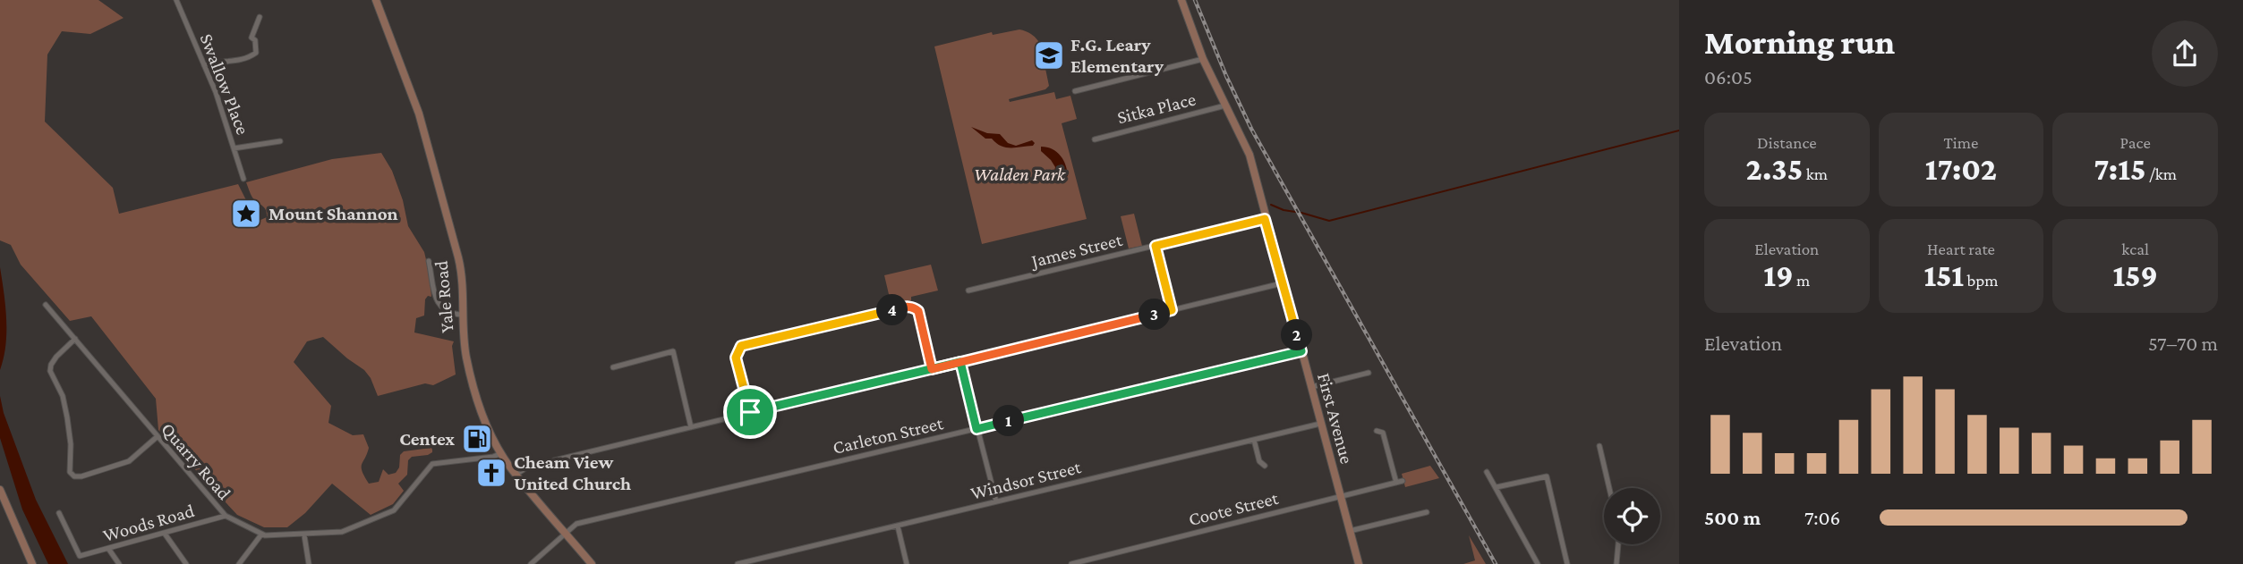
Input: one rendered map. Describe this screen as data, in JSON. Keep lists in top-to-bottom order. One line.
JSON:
{"streets":{"street":["Swallow Place","Sitka Place","James Street","Yale Road","First Avenue","Carleton Street","Quarry Road","Windsor Street","Coote Street","Woods Road"]},"crossings":[["Sitka Place","First Avenue"],["James Street","First Avenue"],["Yale Road","Carleton Street"],["Yale Road","Quarry Road"],["First Avenue","Carleton Street"],["First Avenue","Windsor Street"],["First Avenue","Coote Street"],["Quarry Road","Woods Road"]],"parks":["Walden Park"],"places":{"school or university":["F.G. Leary Elementary"],"place":["Mount Shannon"],"fuel station":["Centex"],"church":["Cheam View United Church"]},"page":{"heading":["Morning run","06:05"],"stats":[["Distance","2.35 km"],["Time","17:02"],["Pace","7:15 /km"],["Elevation","19 m"],["Heart rate","151 bpm"],["kcal","159"]],"pins":["4","3","2","1"],"chart":["Elevation","57–70 m"],"list":[{"name":"500 m","note":"7:06"}]}}
